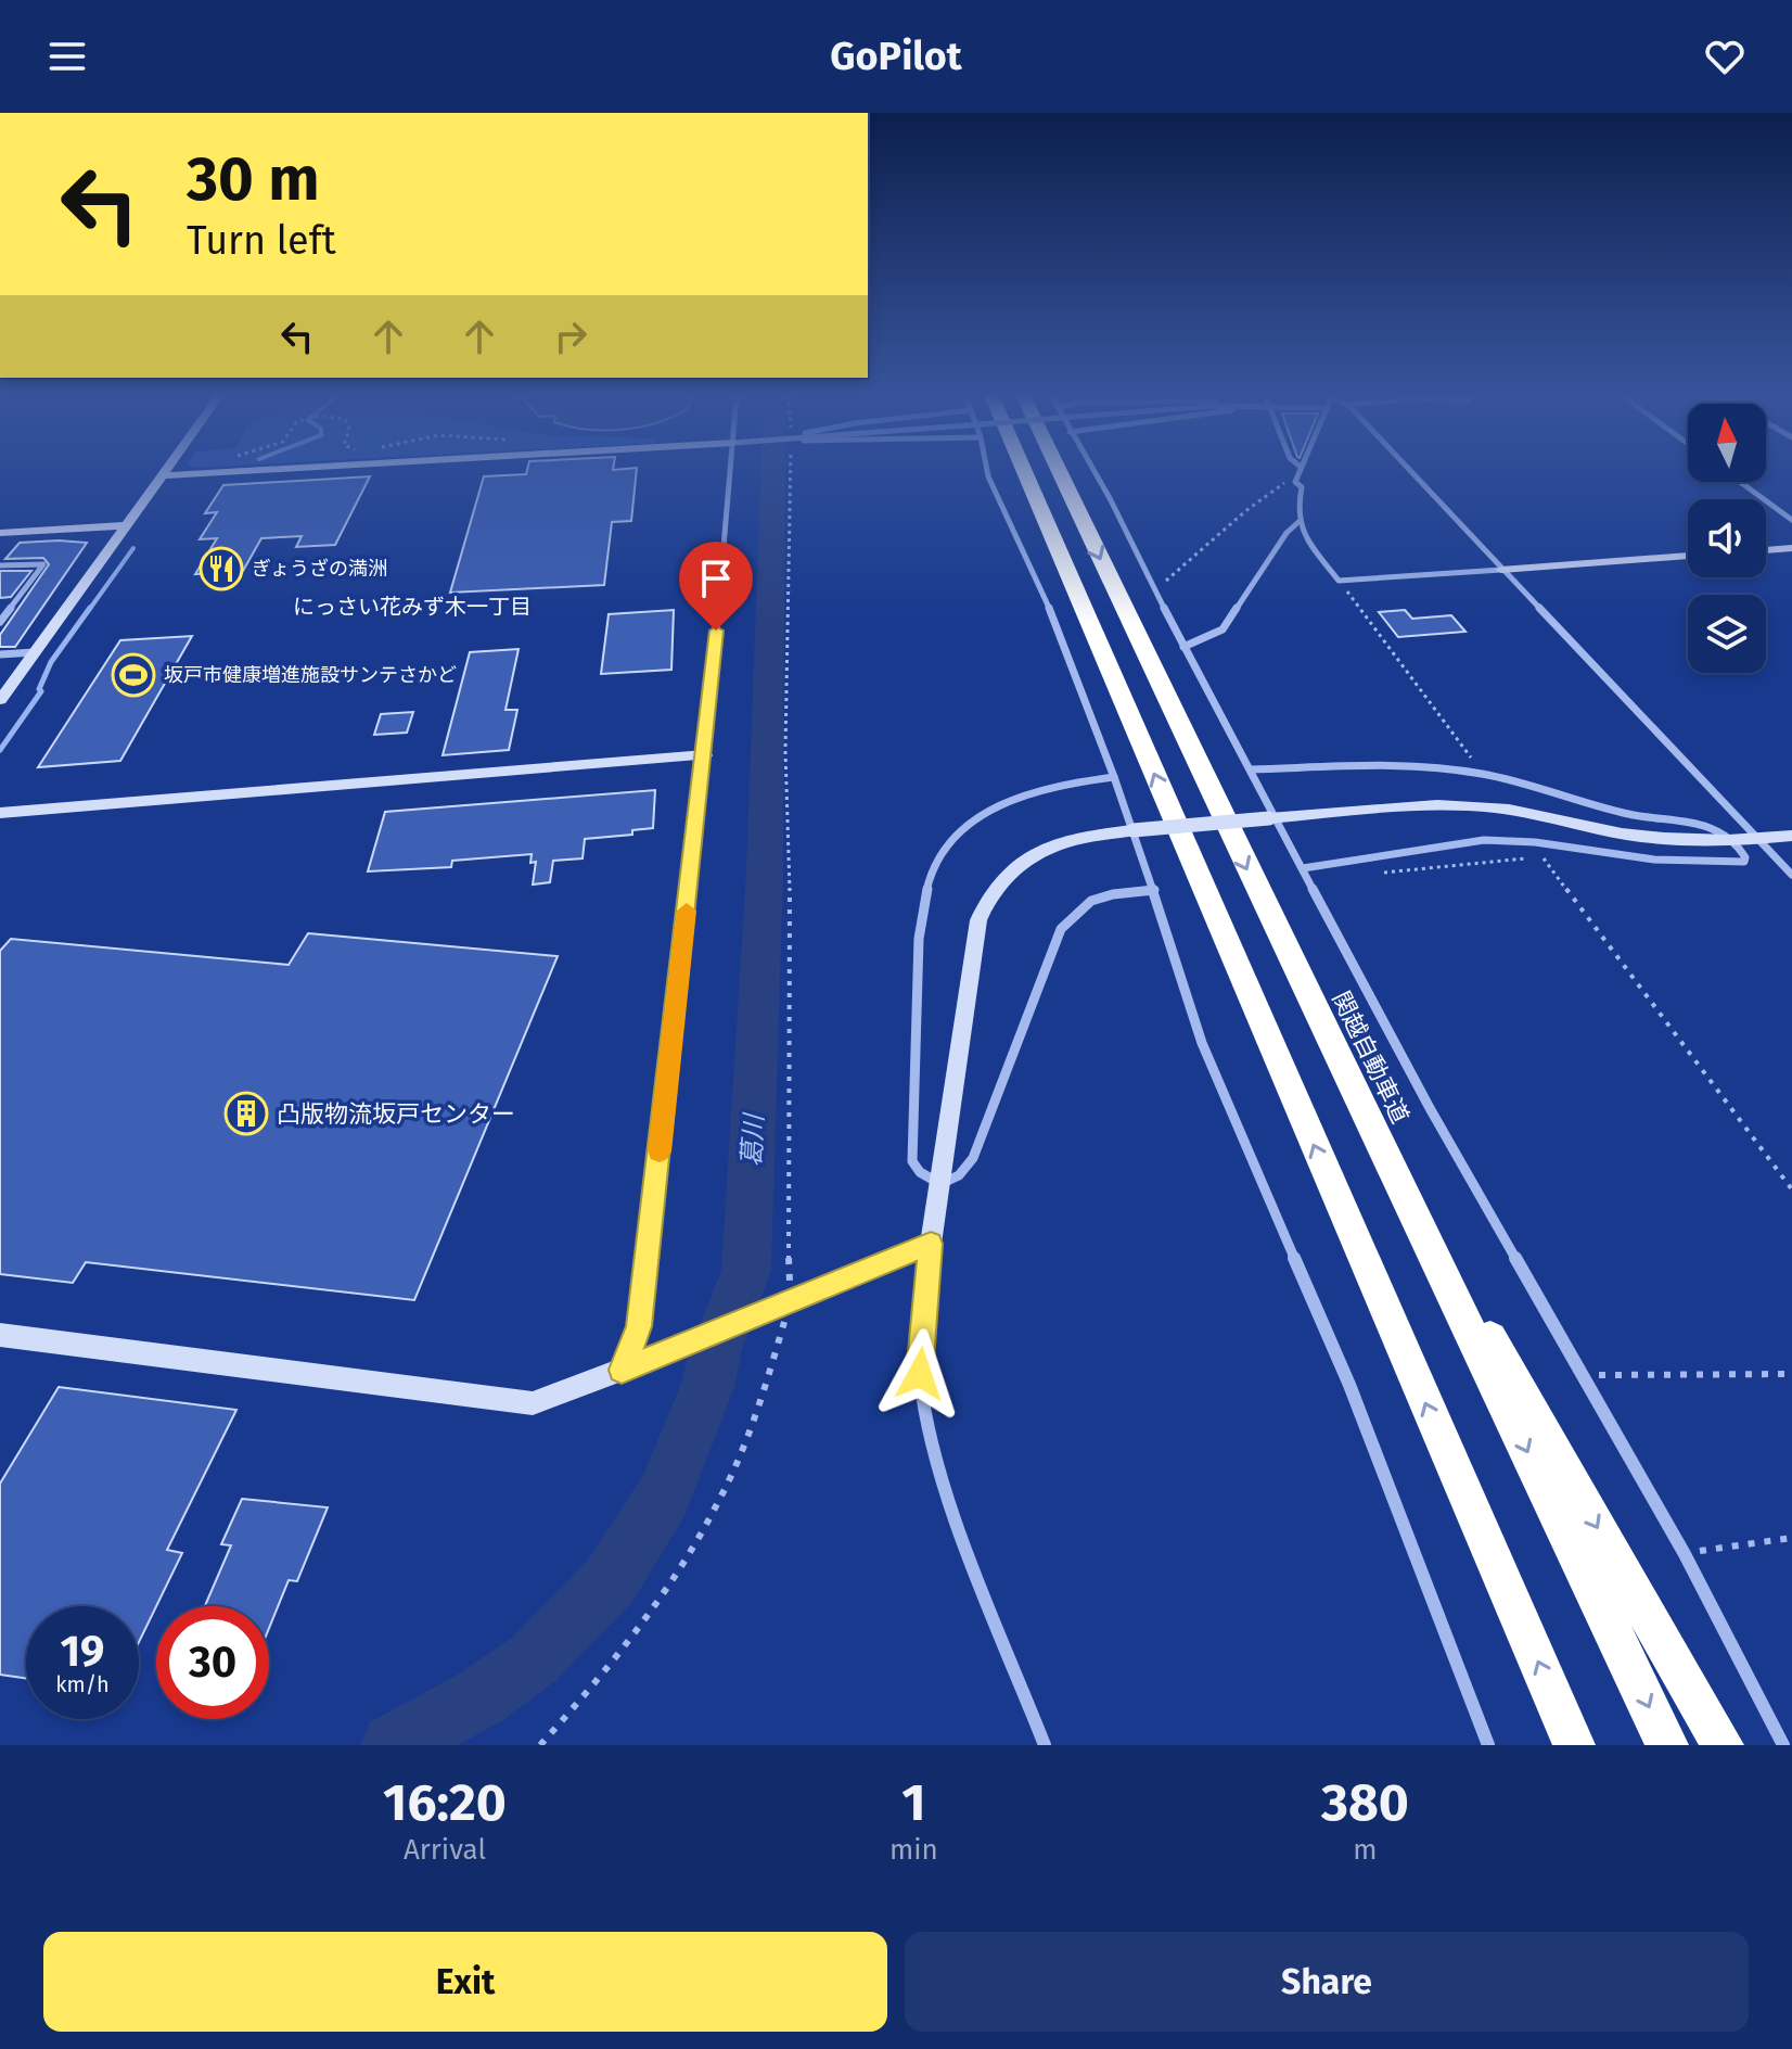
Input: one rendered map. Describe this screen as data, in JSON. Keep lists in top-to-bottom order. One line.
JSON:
{"streets":{"highway":["関越自動車道"]},"districts":["にっさい花みず木一丁目"],"water":["葛川"],"places":{"restaurant":["ぎょうざの満洲"],"sports":["坂戸市健康増進施設サンテさかど"],"building":["凸版物流坂戸センター"]},"north":"top","page":{"header":"GoPilot","turn":["30 m","Turn left"],"speed":"19 km/h","limit":"30","eta":["16:20","Arrival","1","min","380","m"],"buttons":["Exit","Share"]}}
